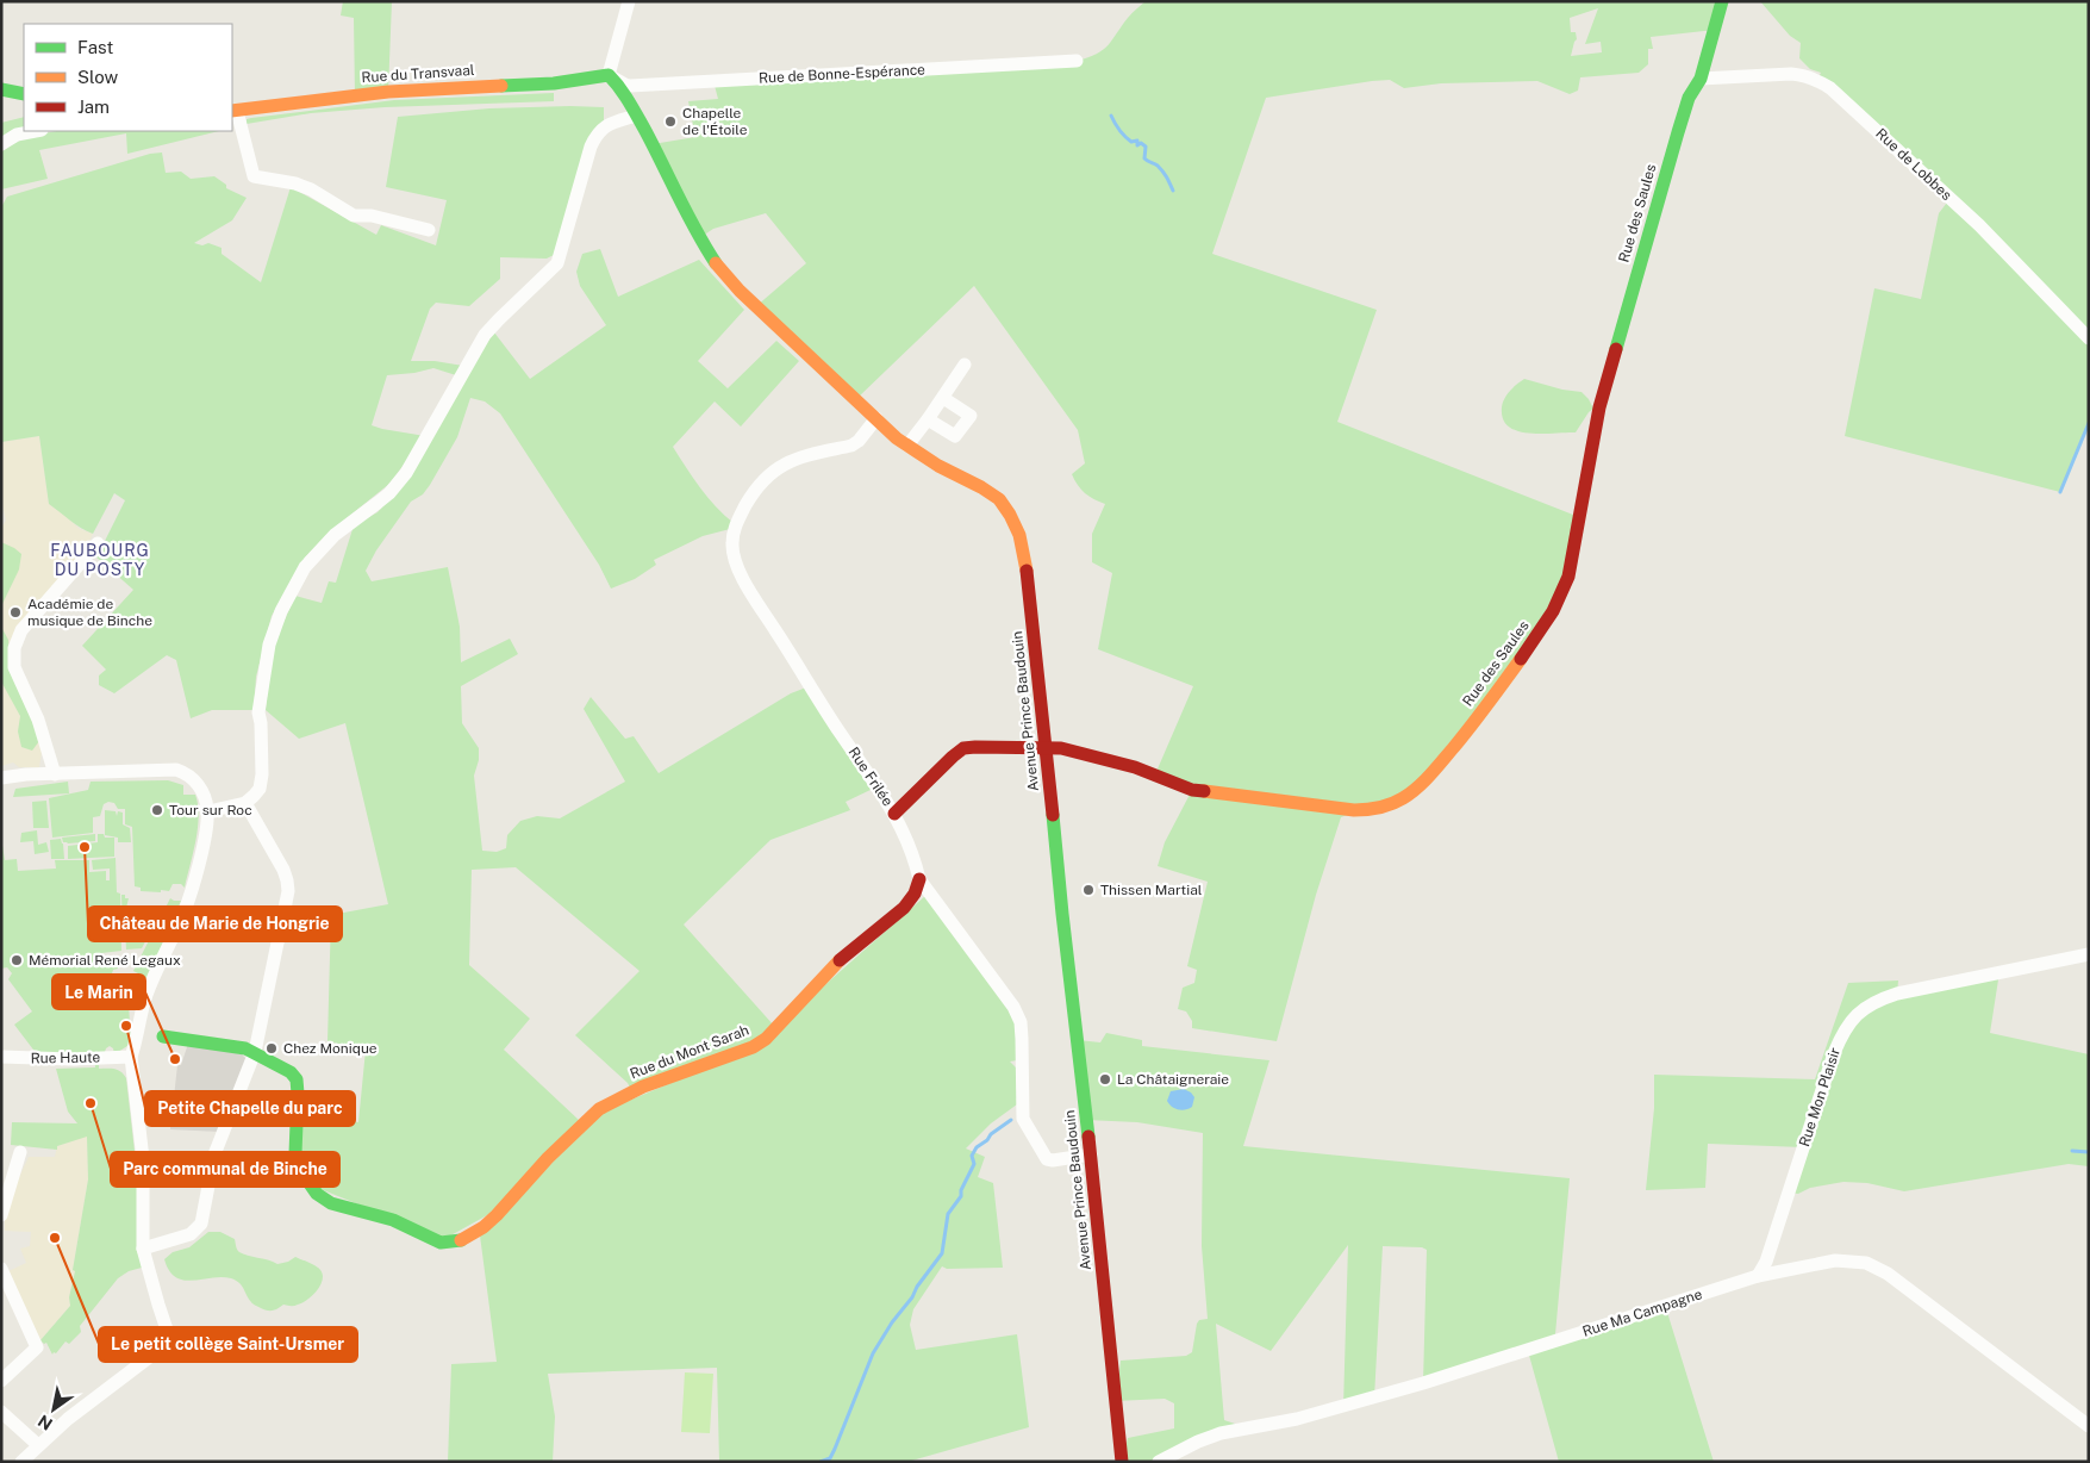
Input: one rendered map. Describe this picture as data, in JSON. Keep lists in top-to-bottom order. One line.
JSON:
{"streets":{"street":["Rue du Transvaal","Rue de Bonne-Espérance","Rue de Lobbes","Rue des Saules","Avenue Prince Baudouin","Rue Frilée","Rue du Mont Sarah","Rue Haute","Rue Mon Plaisir","Rue Ma Campagne"]},"crossings":[["Rue du Transvaal","Rue de Bonne-Espérance"],["Rue du Transvaal","Avenue Prince Baudouin"],["Rue de Bonne-Espérance","Avenue Prince Baudouin"],["Rue de Lobbes","Rue des Saules"],["Rue des Saules","Avenue Prince Baudouin"],["Rue des Saules","Rue Frilée"],["Avenue Prince Baudouin","Rue Frilée"],["Rue Frilée","Rue du Mont Sarah"],["Rue Mon Plaisir","Rue Ma Campagne"]],"districts":["FAUBOURG DU POSTY"],"places":["Chapelle de l'Étoile","Académie de musique de Binche","Tour sur Roc","Château de Marie de Hongrie","Thissen Martial","Mémorial René Legaux","Petite Chapelle du parc","Chez Monique","Le Marin","La Châtaigneraie","Parc communal de Binche","Le petit collège Saint-Ursmer"],"legend":["Fast","Slow","Jam"],"north":"bottom left"}
